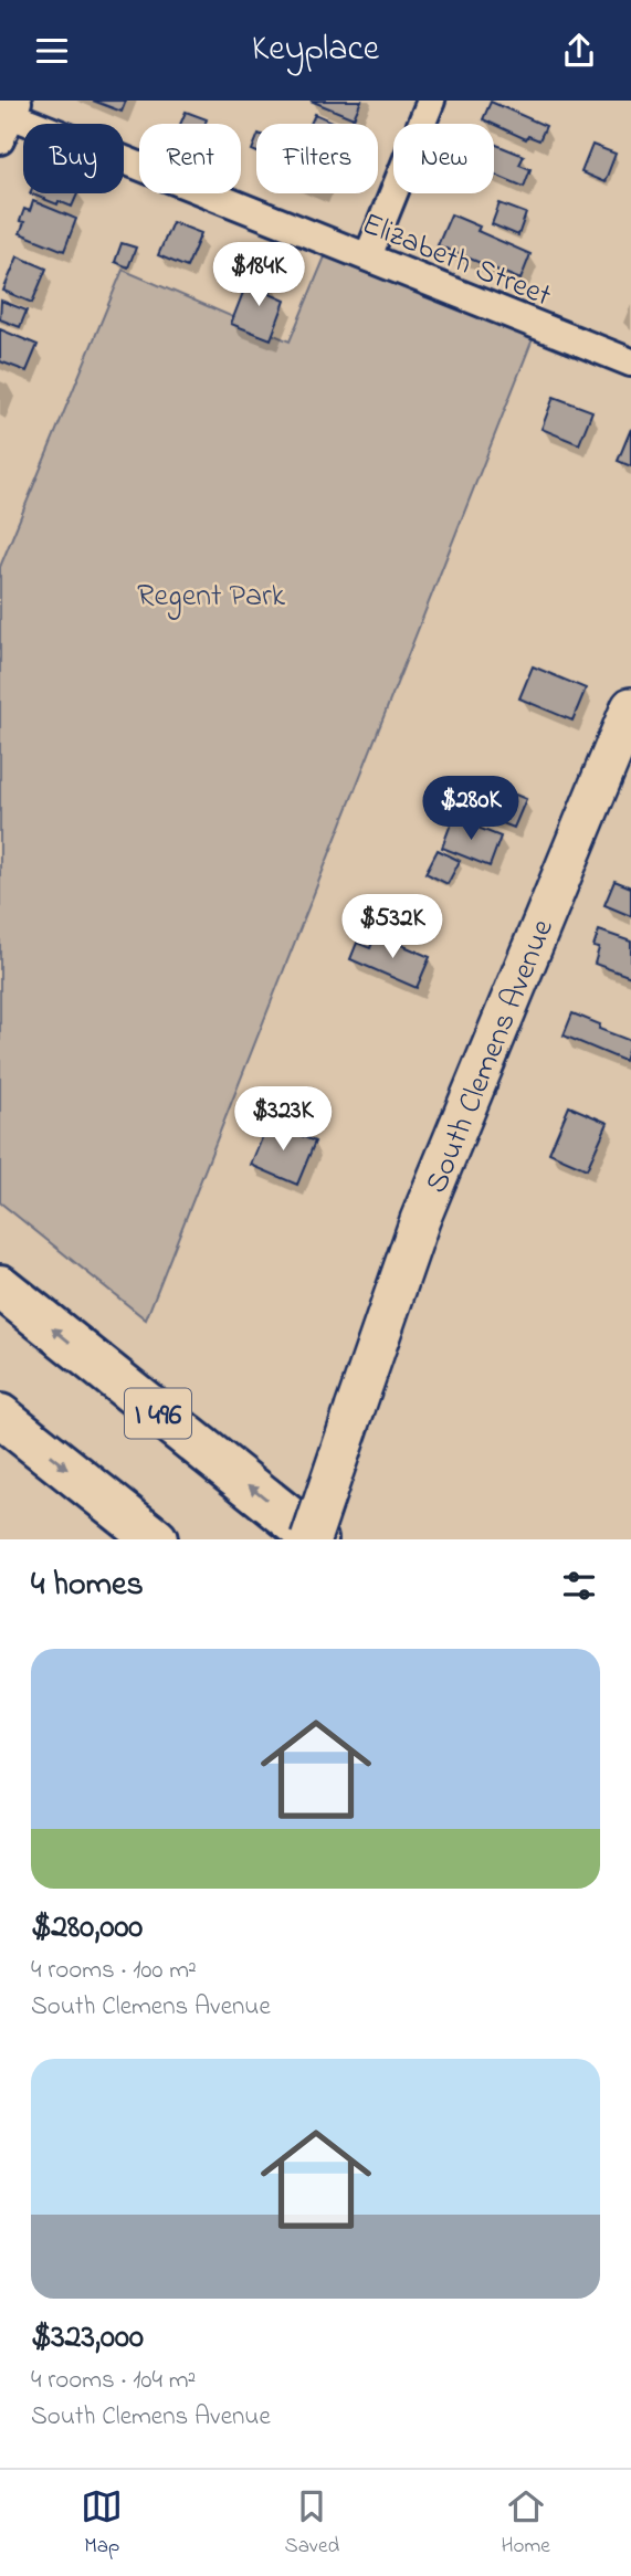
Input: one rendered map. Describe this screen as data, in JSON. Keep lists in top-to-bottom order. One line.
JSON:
{"streets":{"highway":["I 496"],"street":["Elizabeth Street","South Clemens Avenue"]},"crossings":[["South Clemens Avenue","I 496"]],"parks":["Regent Park"],"page":{"header":"Keyplace","chip":["Buy","Rent","Filters","New"],"price":["$184K","$280K","$532K","$323K"],"heading":"4 homes","list":[{"name":"$280,000","note":"4 rooms · 100 m² · South Clemens Avenue"},{"name":"$323,000","note":"4 rooms · 104 m² · South Clemens Avenue"}],"tabs":["Map","Saved","Home"]}}
